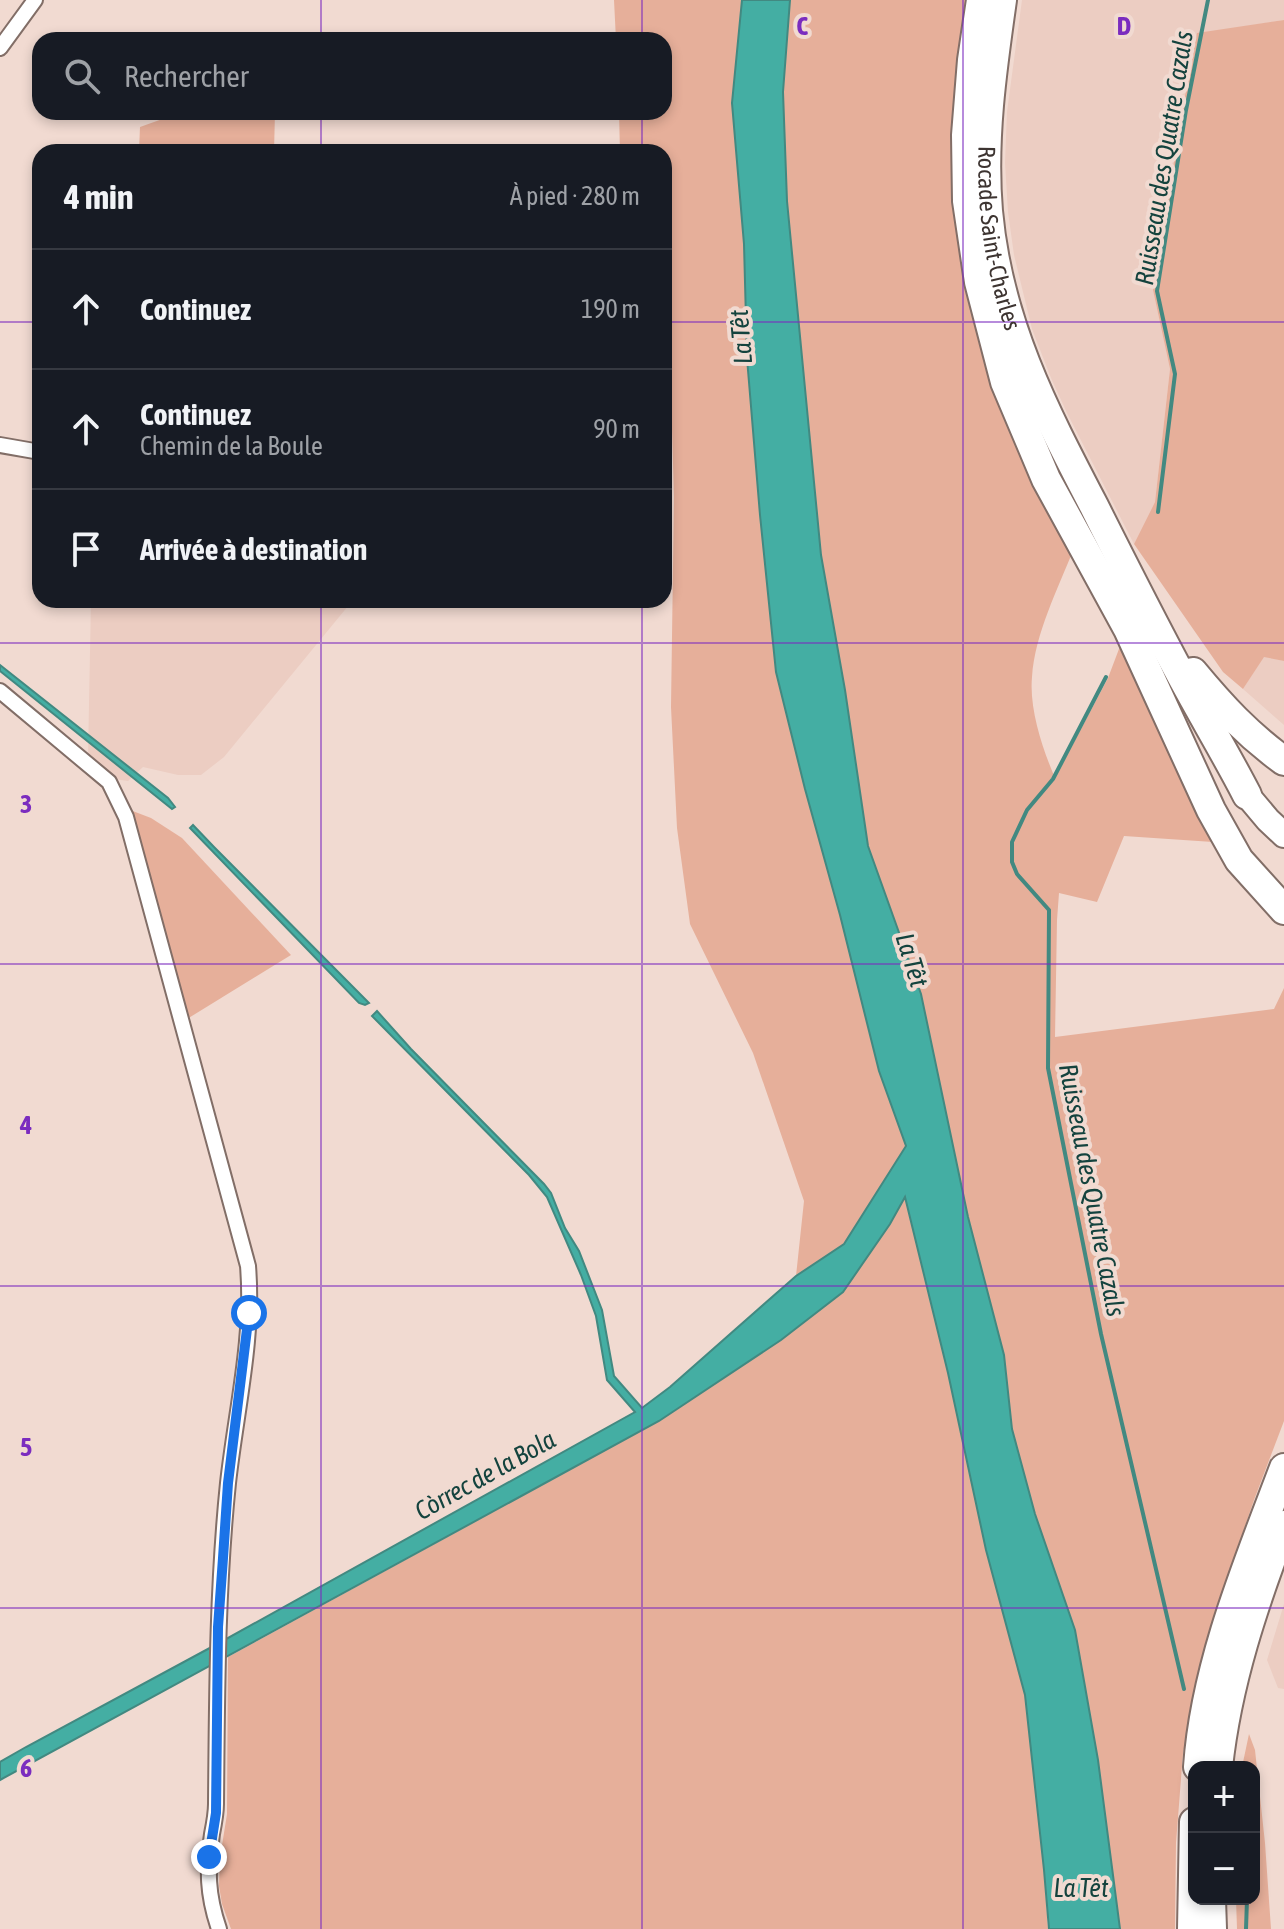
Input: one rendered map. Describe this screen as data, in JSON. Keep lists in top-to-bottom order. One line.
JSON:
{"streets":{"highway":["Rocade Saint-Charles"]},"water":["Ruisseau des Quatre Cazals","La Têt","Còrrec de la Bola"],"page":{"search":"Rechercher","heading":["4 min","À pied · 280 m"],"list":[["Continuez","190 m"],["Continuez","Chemin de la Boule","90 m"],"Arrivée à destination"],"map_buttons":["+","−"]},"grid":{"columns":["C","D"],"rows":["3","4","5","6"]}}
